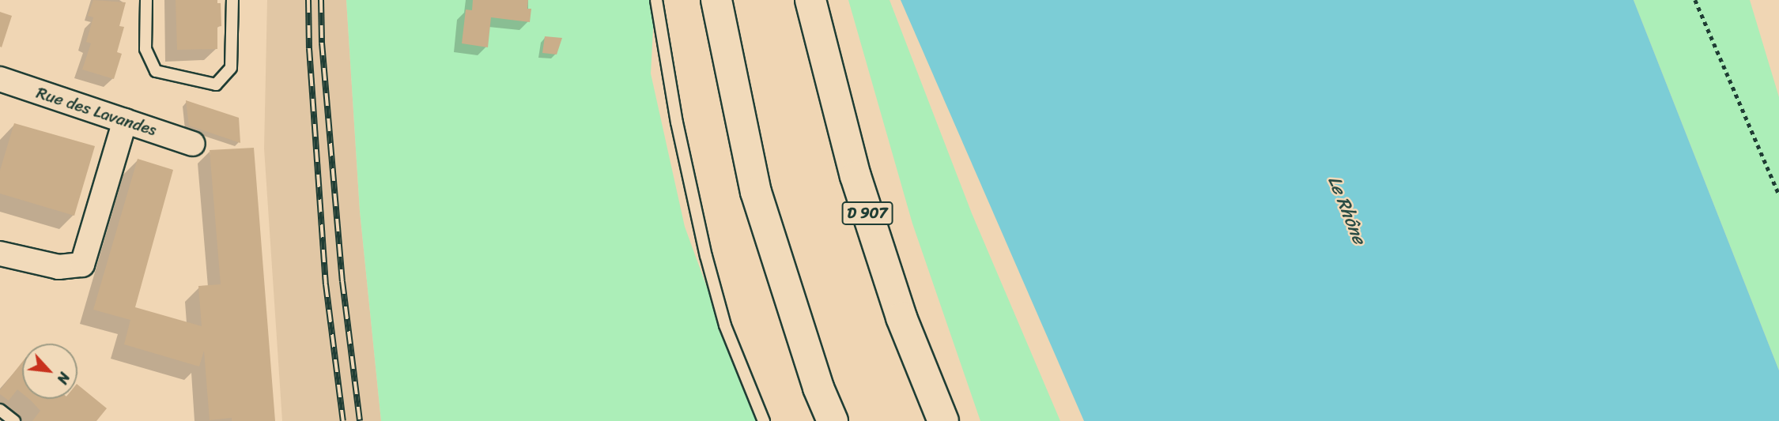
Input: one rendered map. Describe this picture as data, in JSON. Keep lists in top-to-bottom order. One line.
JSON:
{"streets":{"highway":["D 907"],"street":["Rue des Lavandes"]},"water":["Le Rhône"],"north":"bottom right"}
